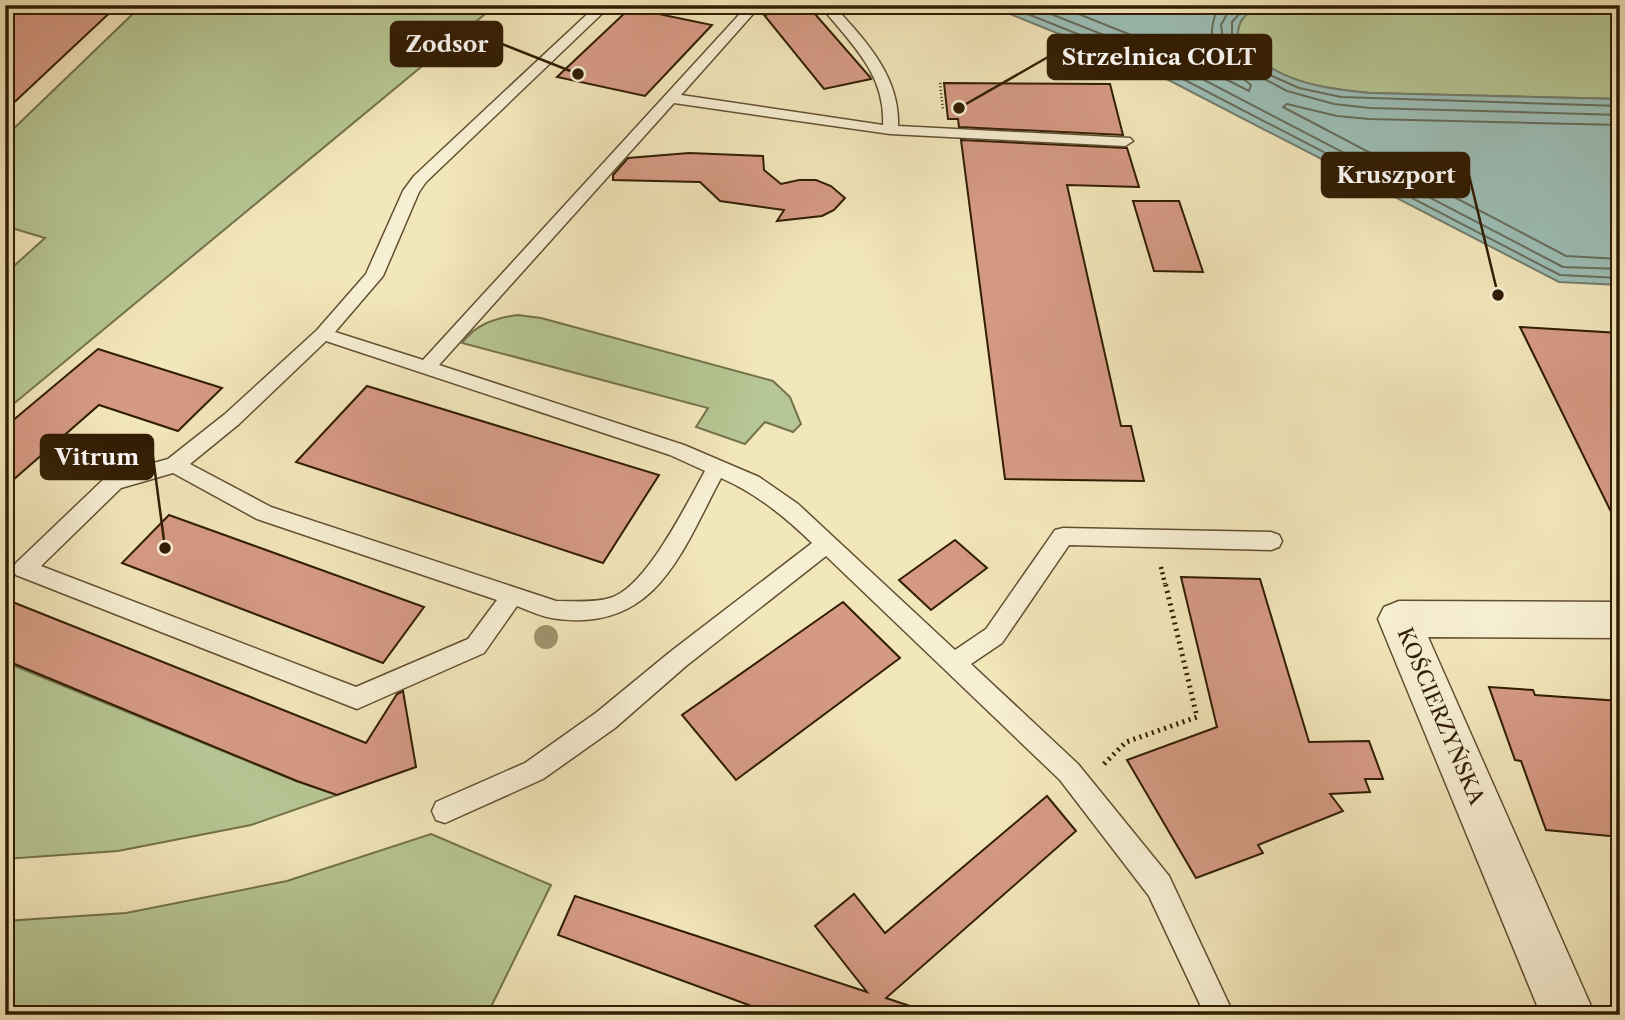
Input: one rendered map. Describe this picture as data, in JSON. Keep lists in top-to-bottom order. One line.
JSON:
{"streets":{"street":["KOŚCIERZYŃSKA"]},"places":["Zodsor","Strzelnica COLT","Kruszport","Vitrum"]}
